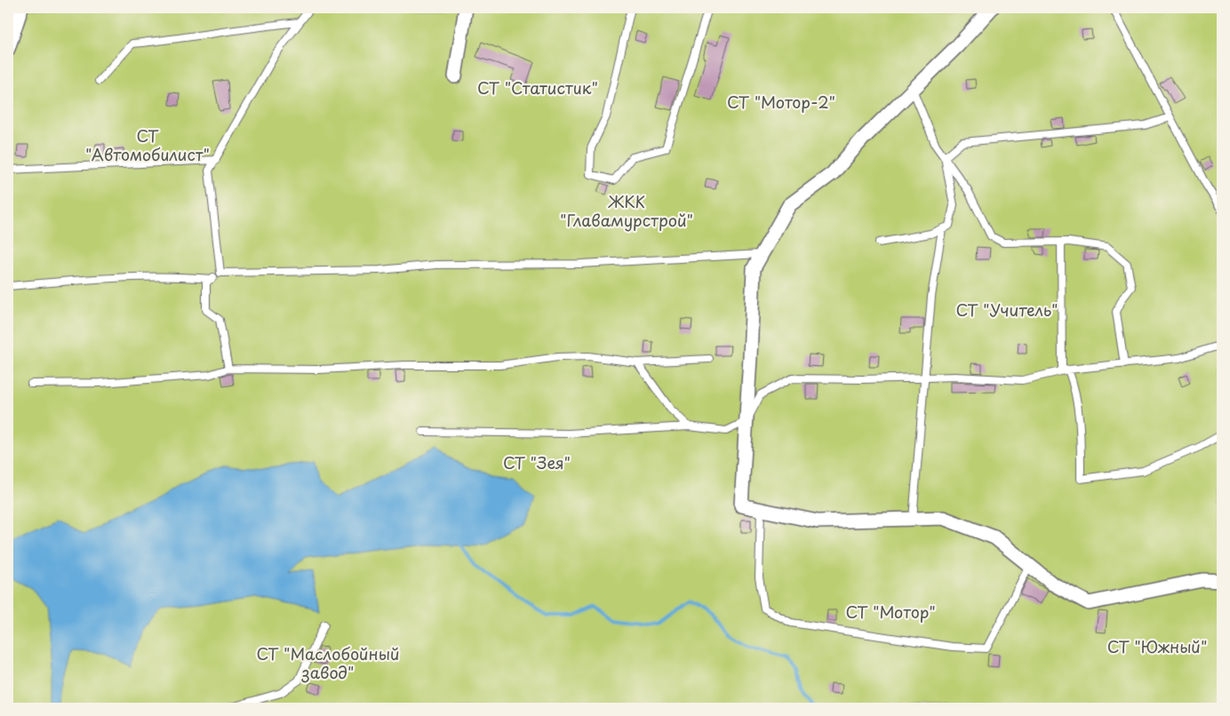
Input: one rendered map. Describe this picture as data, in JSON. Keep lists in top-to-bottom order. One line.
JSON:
{"parks":["СТ \"Статистик\"","СТ \"Мотор-2\"","СТ \"Автомобилист\"","ЖКК \"Главамурстрой\"","СТ \"Учитель\"","СТ \"Зея\"","СТ \"Мотор\"","СТ \"Южный\"","СТ \"Маслобойный завод\""]}
